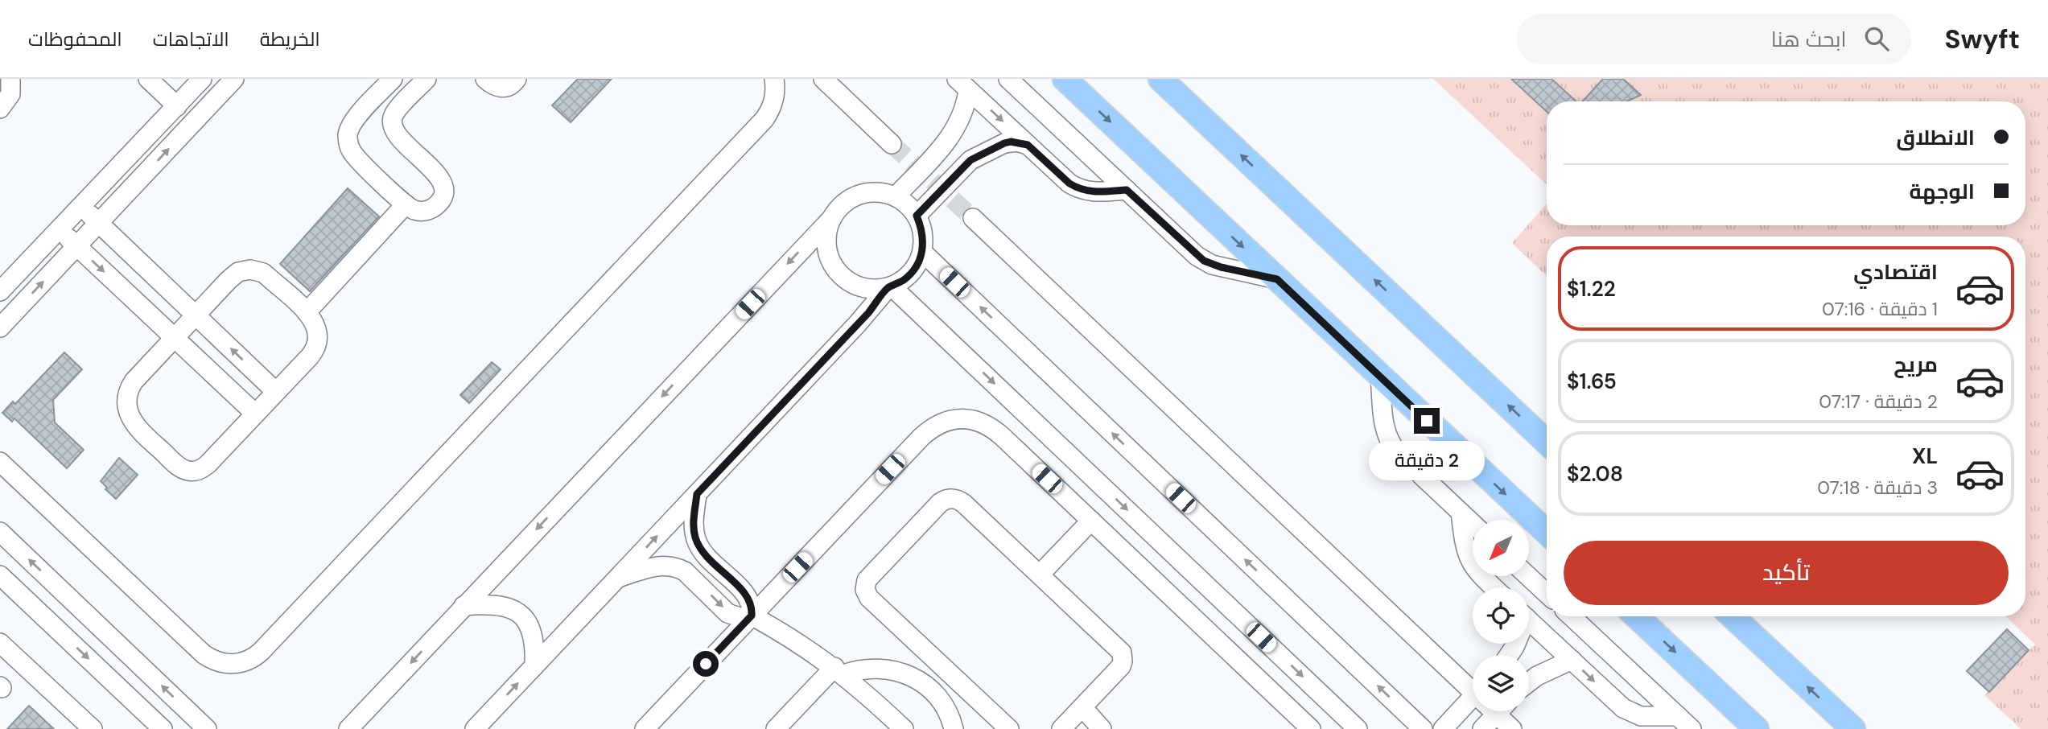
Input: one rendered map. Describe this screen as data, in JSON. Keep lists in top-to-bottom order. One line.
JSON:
{"north":"bottom left","page":{"header":"Swyft","search":"ابحث هنا","nav":["الخريطة","الاتجاهات","المحفوظات"],"banner":["الانطلاق","الوجهة"],"list":[{"name":"اقتصادي","note":"1 دقيقة · 07:16","value":"$1.22"},{"name":"مريح","note":"2 دقيقة · 07:17","value":"$1.65"},{"name":"XL","note":"3 دقيقة · 07:18","value":"$2.08"}],"bubble":"2 دقيقة","buttons":"تأكيد"}}
